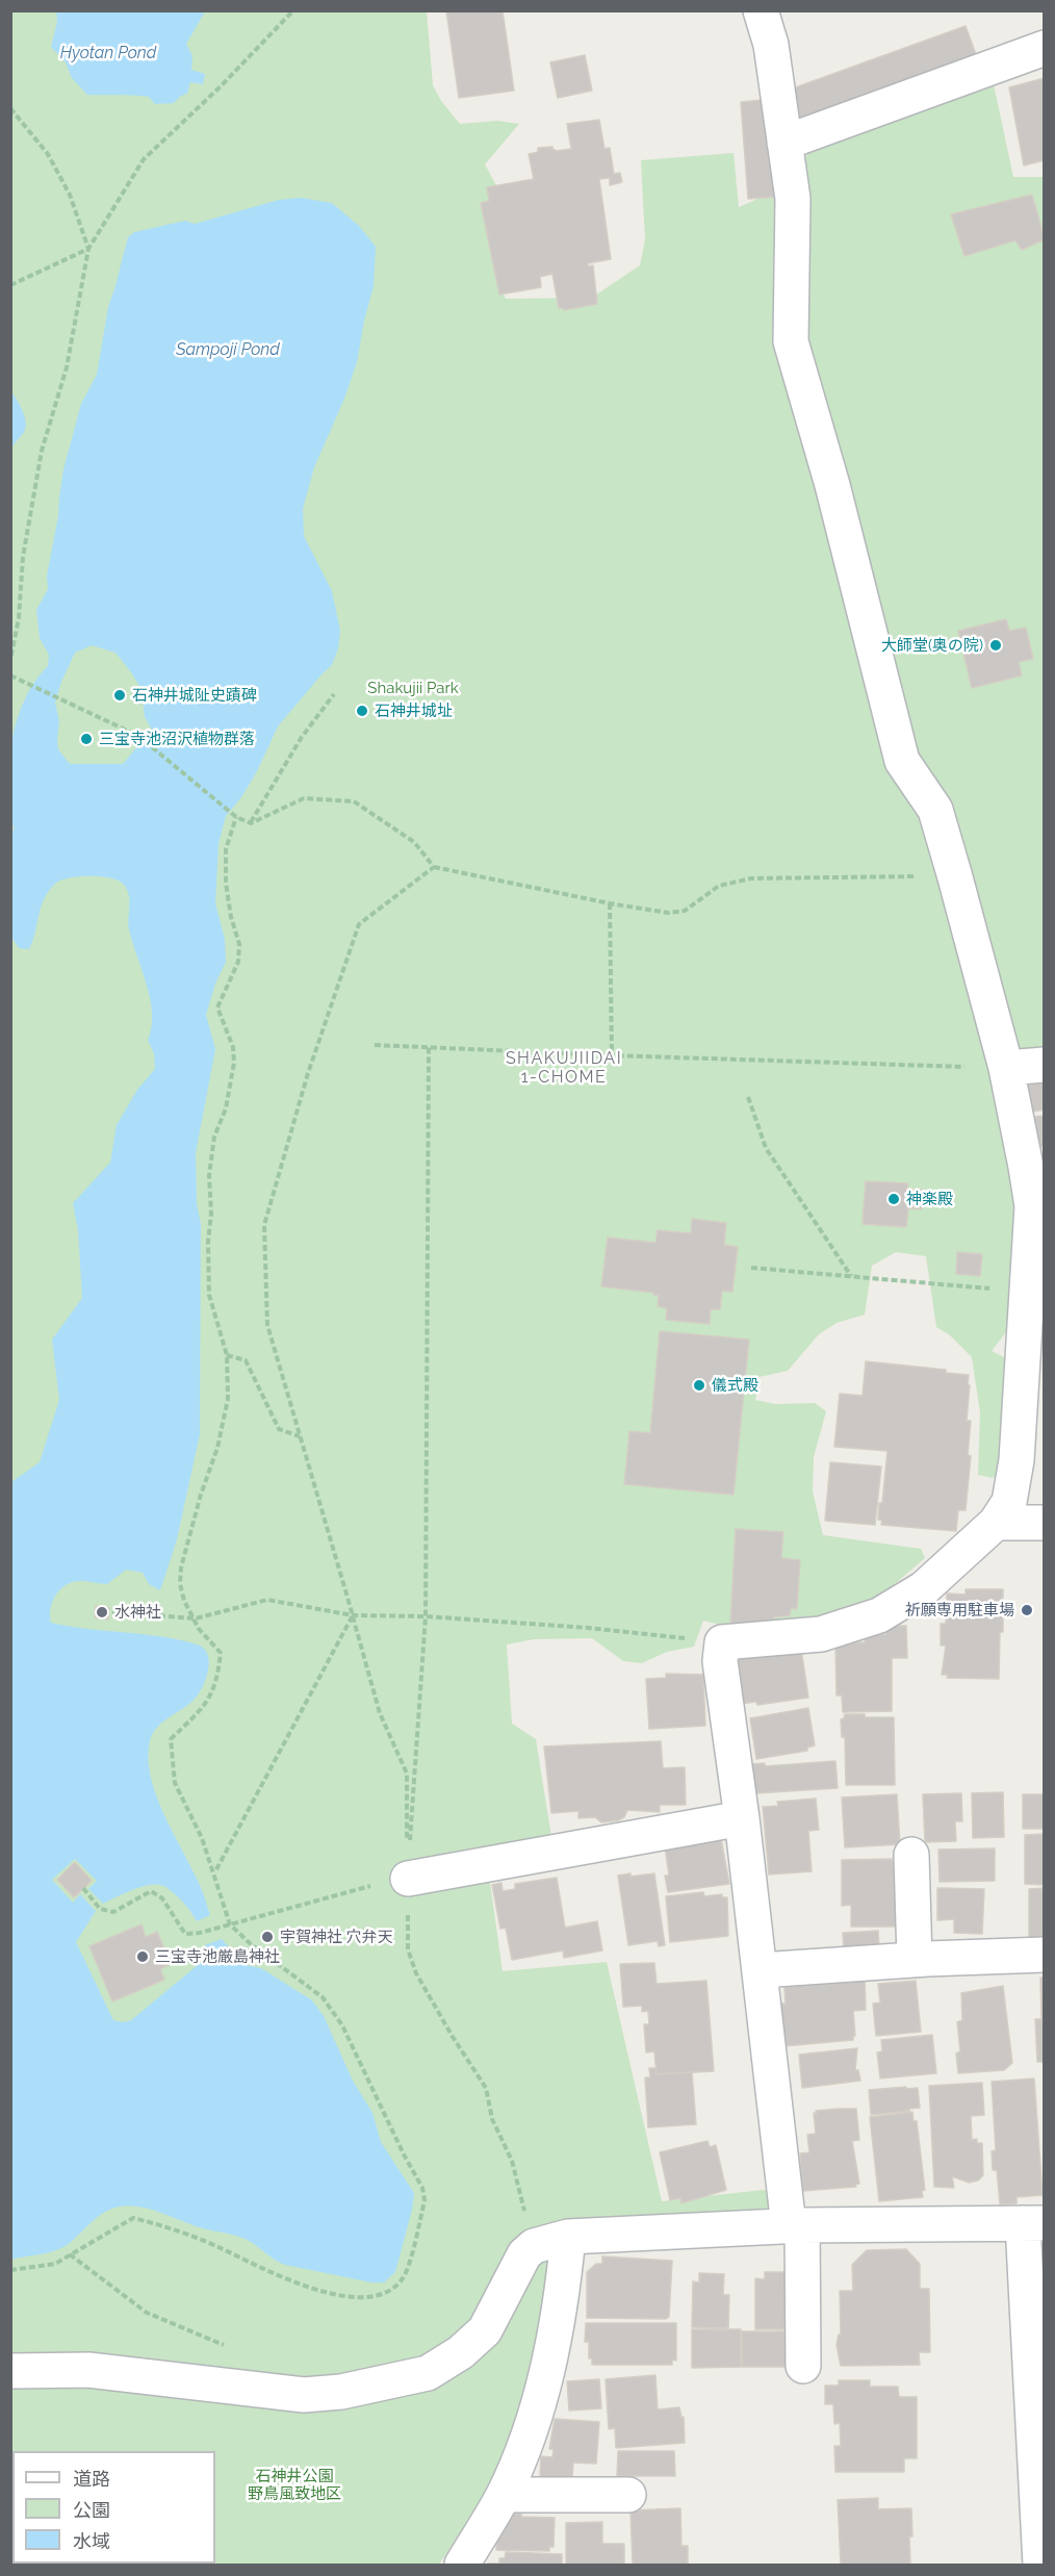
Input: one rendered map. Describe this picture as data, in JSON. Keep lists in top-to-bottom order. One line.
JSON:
{"districts":["SHAKUJIIDAI 1-CHOME"],"water":["Hyotan Pond","Sampoji Pond"],"parks":["Shakujii Park","石神井公園 野鳥風致地区"],"places":["大師堂(奥の院)","石神井城阯史蹟碑","石神井城址","三宝寺池沼沢植物群落","神楽殿","儀式殿","祈願専用駐車場","水神社","宇賀神社 穴弁天","三宝寺池厳島神社"],"legend":["道路","公園","水域"]}
